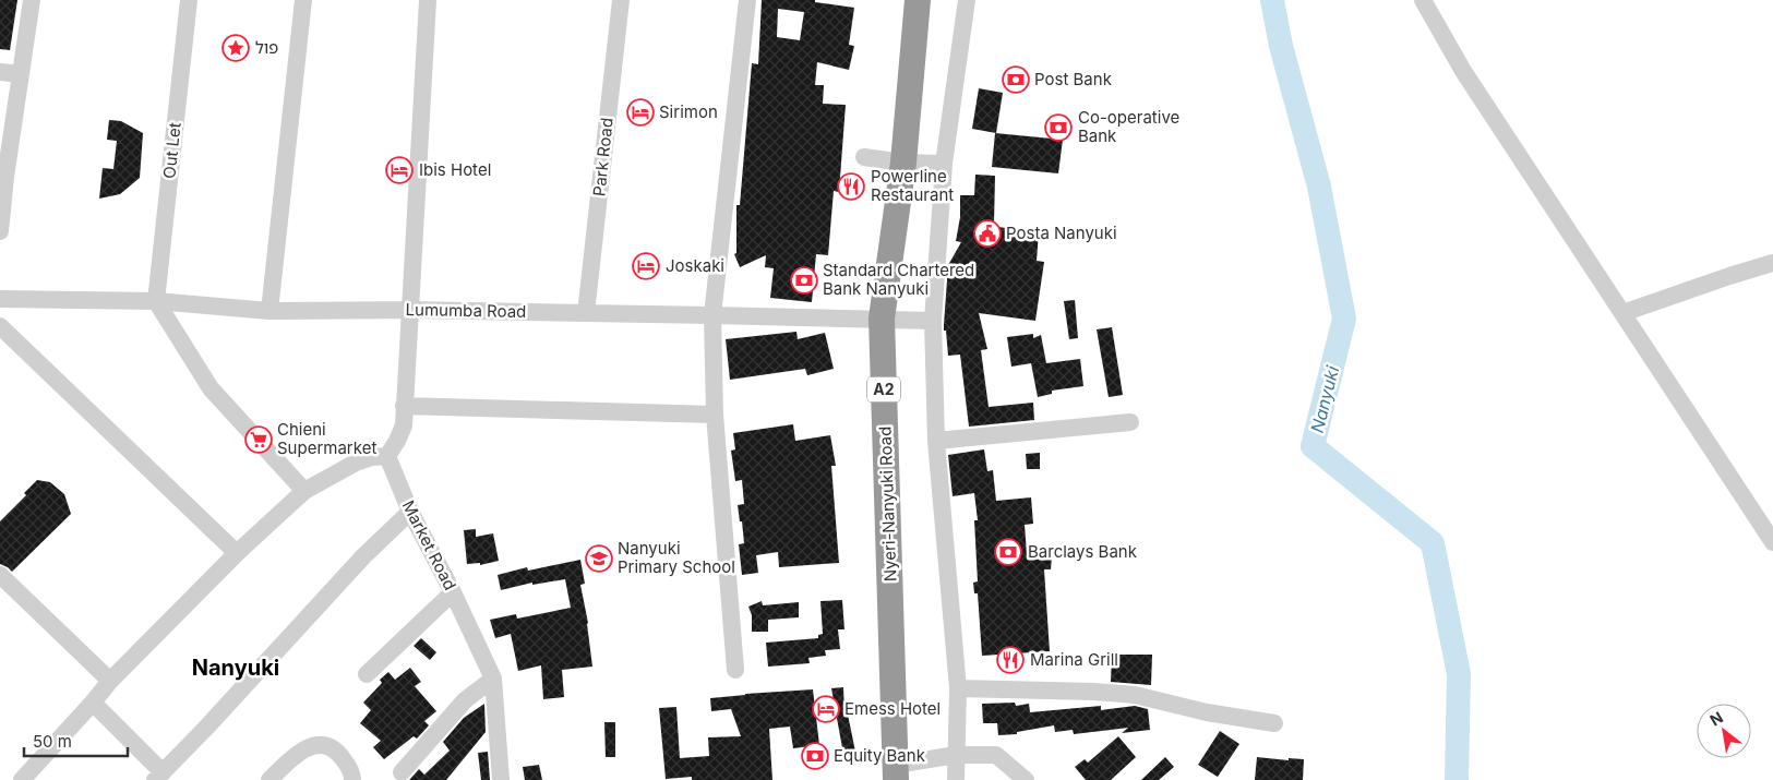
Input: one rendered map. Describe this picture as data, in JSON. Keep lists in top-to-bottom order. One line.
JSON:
{"streets":{"highway":["A2","Nyeri-Nanyuki Road"],"street":["Out Let","Park Road","Lumumba Road","Market Road"]},"crossings":[["Out Let","Lumumba Road"],["Park Road","Lumumba Road"],["Lumumba Road","Nyeri-Nanyuki Road"]],"districts":["Nanyuki"],"water":["Nanyuki"],"places":{"place":["פול"],"bank":["Post Bank","Co-operative Bank","Standard Chartered Bank Nanyuki","Barclays Bank","Equity Bank"],"hotel":["Sirimon","Ibis Hotel","Joskaki","Emess Hotel"],"restaurant":["Powerline Restaurant","Marina Grill"],"public building":["Posta Nanyuki"],"supermarket":["Chieni Supermarket"],"school or university":["Nanyuki Primary School"]},"scale_bar":"50 m","north":"top left"}
